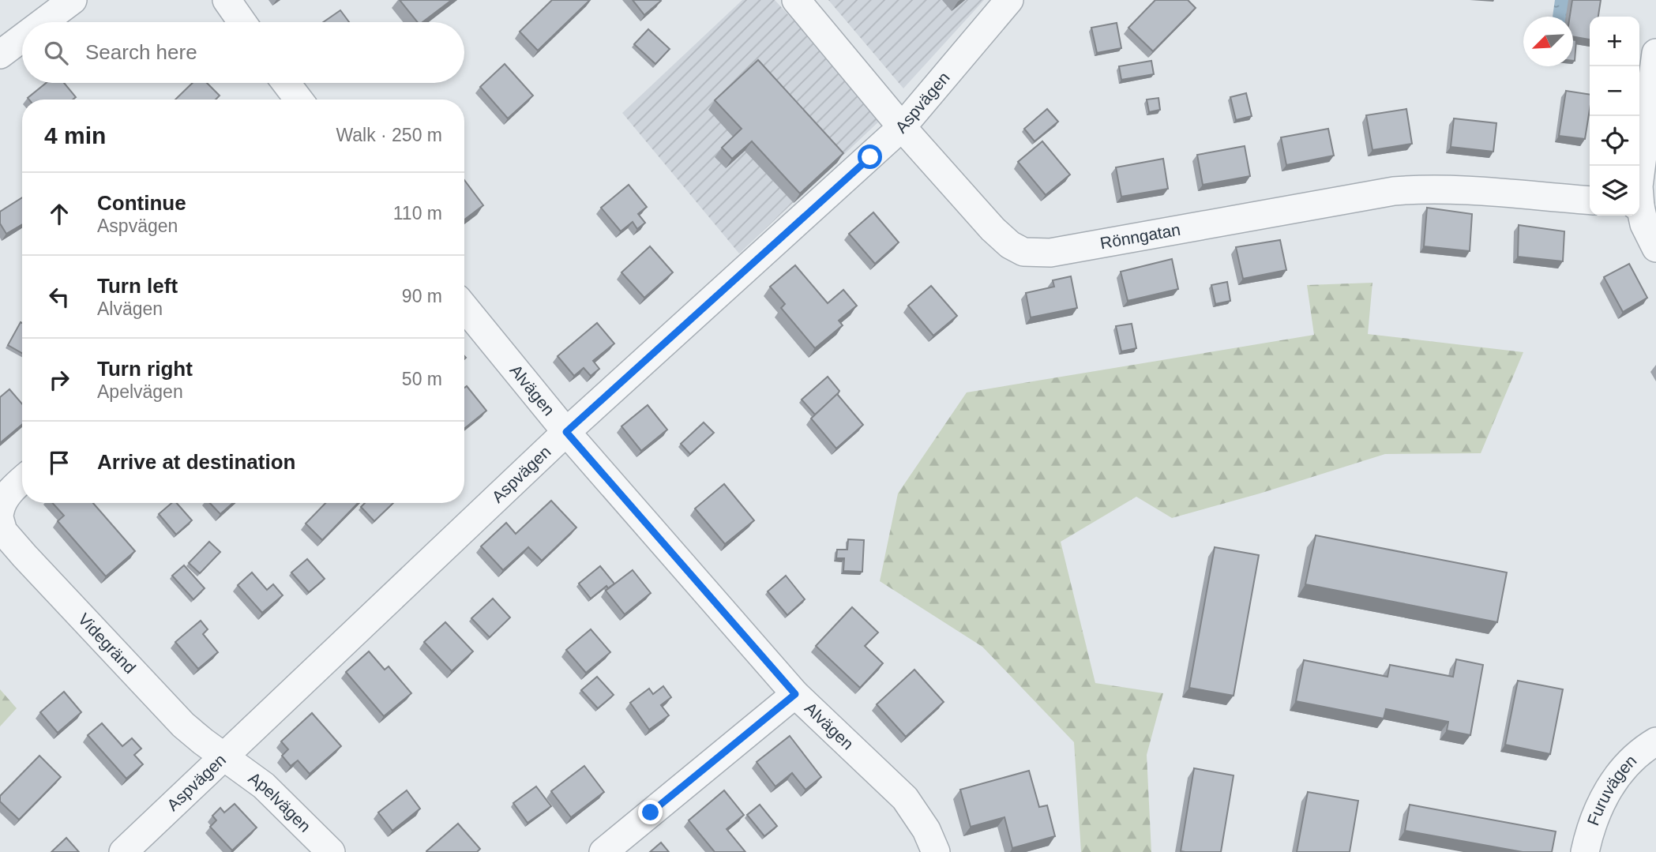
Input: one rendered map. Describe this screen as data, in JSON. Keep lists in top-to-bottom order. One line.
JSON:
{"streets":{"street":["Aspvägen","Rönngatan","Alvägen","Videgränd","Furuvägen","Apelvägen"]},"crossings":[["Aspvägen","Rönngatan"],["Aspvägen","Alvägen"],["Aspvägen","Videgränd"],["Aspvägen","Apelvägen"],["Videgränd","Apelvägen"]],"north":"bottom left","page":{"map_buttons":["+","−"],"search":"Search here","heading":["4 min","Walk · 250 m"],"list":[["Continue","Aspvägen","110 m"],["Turn left","Alvägen","90 m"],["Turn right","Apelvägen","50 m"],"Arrive at destination"]}}
